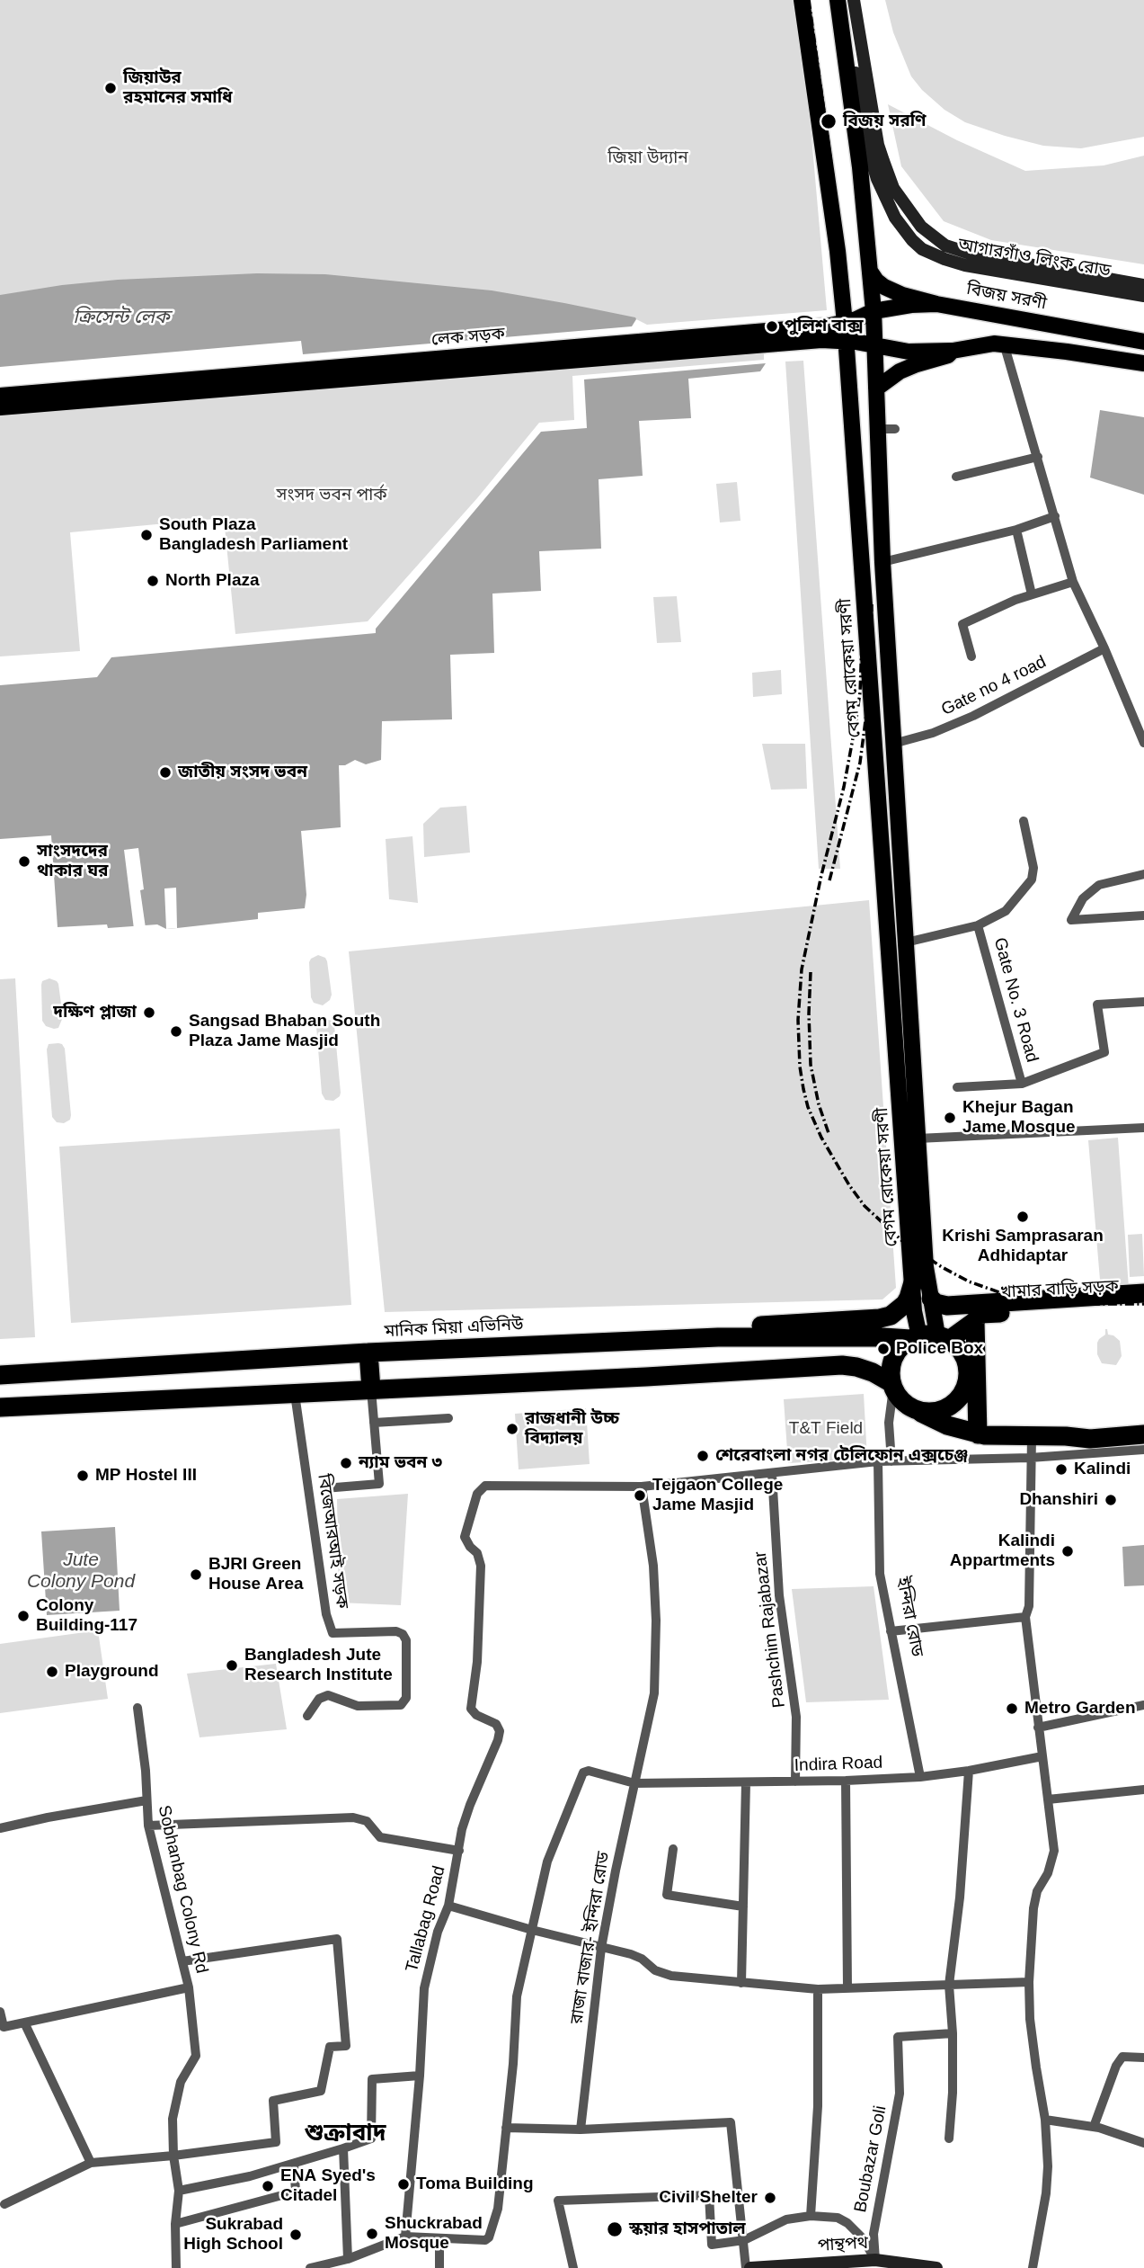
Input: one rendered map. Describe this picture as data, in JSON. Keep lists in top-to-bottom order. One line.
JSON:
{"streets":{"highway":["খামার বাড়ি সড়ক","মানিক মিয়া এভিনিউ"],"main road":["আগারগাঁও লিংক রোড","বিজয় সরণী","লেক সড়ক","বেগম রোকেয়া সরণী","পান্থপথ"],"street":["Gate no 4 road","Gate No. 3 Road","বিজেআরআই সড়ক","ইন্দিরা রোড","Pashchim Rajabazar","Indira Road","Sobhanbag Colony Rd","Tallabag Road","রাজা বাজার- ইন্দিরা রোড","Boubazar Goli"]},"crossings":[["বিজয় সরণী","লেক সড়ক"],["বিজয় সরণী","বেগম রোকেয়া সরণী"],["লেক সড়ক","বেগম রোকেয়া সরণী"],["বেগম রোকেয়া সরণী","Gate no 4 road"],["বেগম রোকেয়া সরণী","Gate No. 3 Road"],["বেগম রোকেয়া সরণী","খামার বাড়ি সড়ক"],["বেগম রোকেয়া সরণী","মানিক মিয়া এভিনিউ"],["খামার বাড়ি সড়ক","মানিক মিয়া এভিনিউ"],["ইন্দিরা রোড","Indira Road"],["Pashchim Rajabazar","Indira Road"],["Indira Road","রাজা বাজার- ইন্দিরা রোড"],["Tallabag Road","রাজা বাজার- ইন্দিরা রোড"],["Boubazar Goli","পান্থপথ"]],"districts":["শুক্রাবাদ"],"water":["ক্রিসেন্ট লেক","Jute Colony Pond"],"parks":["জিয়া উদ্যান","সংসদ ভবন পার্ক","T&T Field"],"places":["জিয়াউর রহমানের সমাধি","বিজয় সরণি","পুলিশ বাক্স","South Plaza Bangladesh Parliament","North Plaza","জাতীয় সংসদ ভবন","সাংসদদের থাকার ঘর","দক্ষিণ প্লাজা","Sangsad Bhaban South Plaza Jame Masjid","Khejur Bagan Jame Mosque","Krishi Samprasaran Adhidaptar","Police Box","রাজধানী উচ্চ বিদ্যালয়","শেরেবাংলা নগর টেলিফোন এক্সচেঞ্জ","ন্যাম ভবন ৩","Kalindi","MP Hostel III","Tejgaon College Jame Masjid","Dhanshiri","Kalindi Appartments","BJRI Green House Area","Colony Building-117","Bangladesh Jute Research Institute","Playground","Metro Garden","Toma Building","ENA Syed's Citadel","Civil Shelter","স্কয়ার হাসপাতাল","Shuckrabad Mosque","Sukrabad High School"]}
